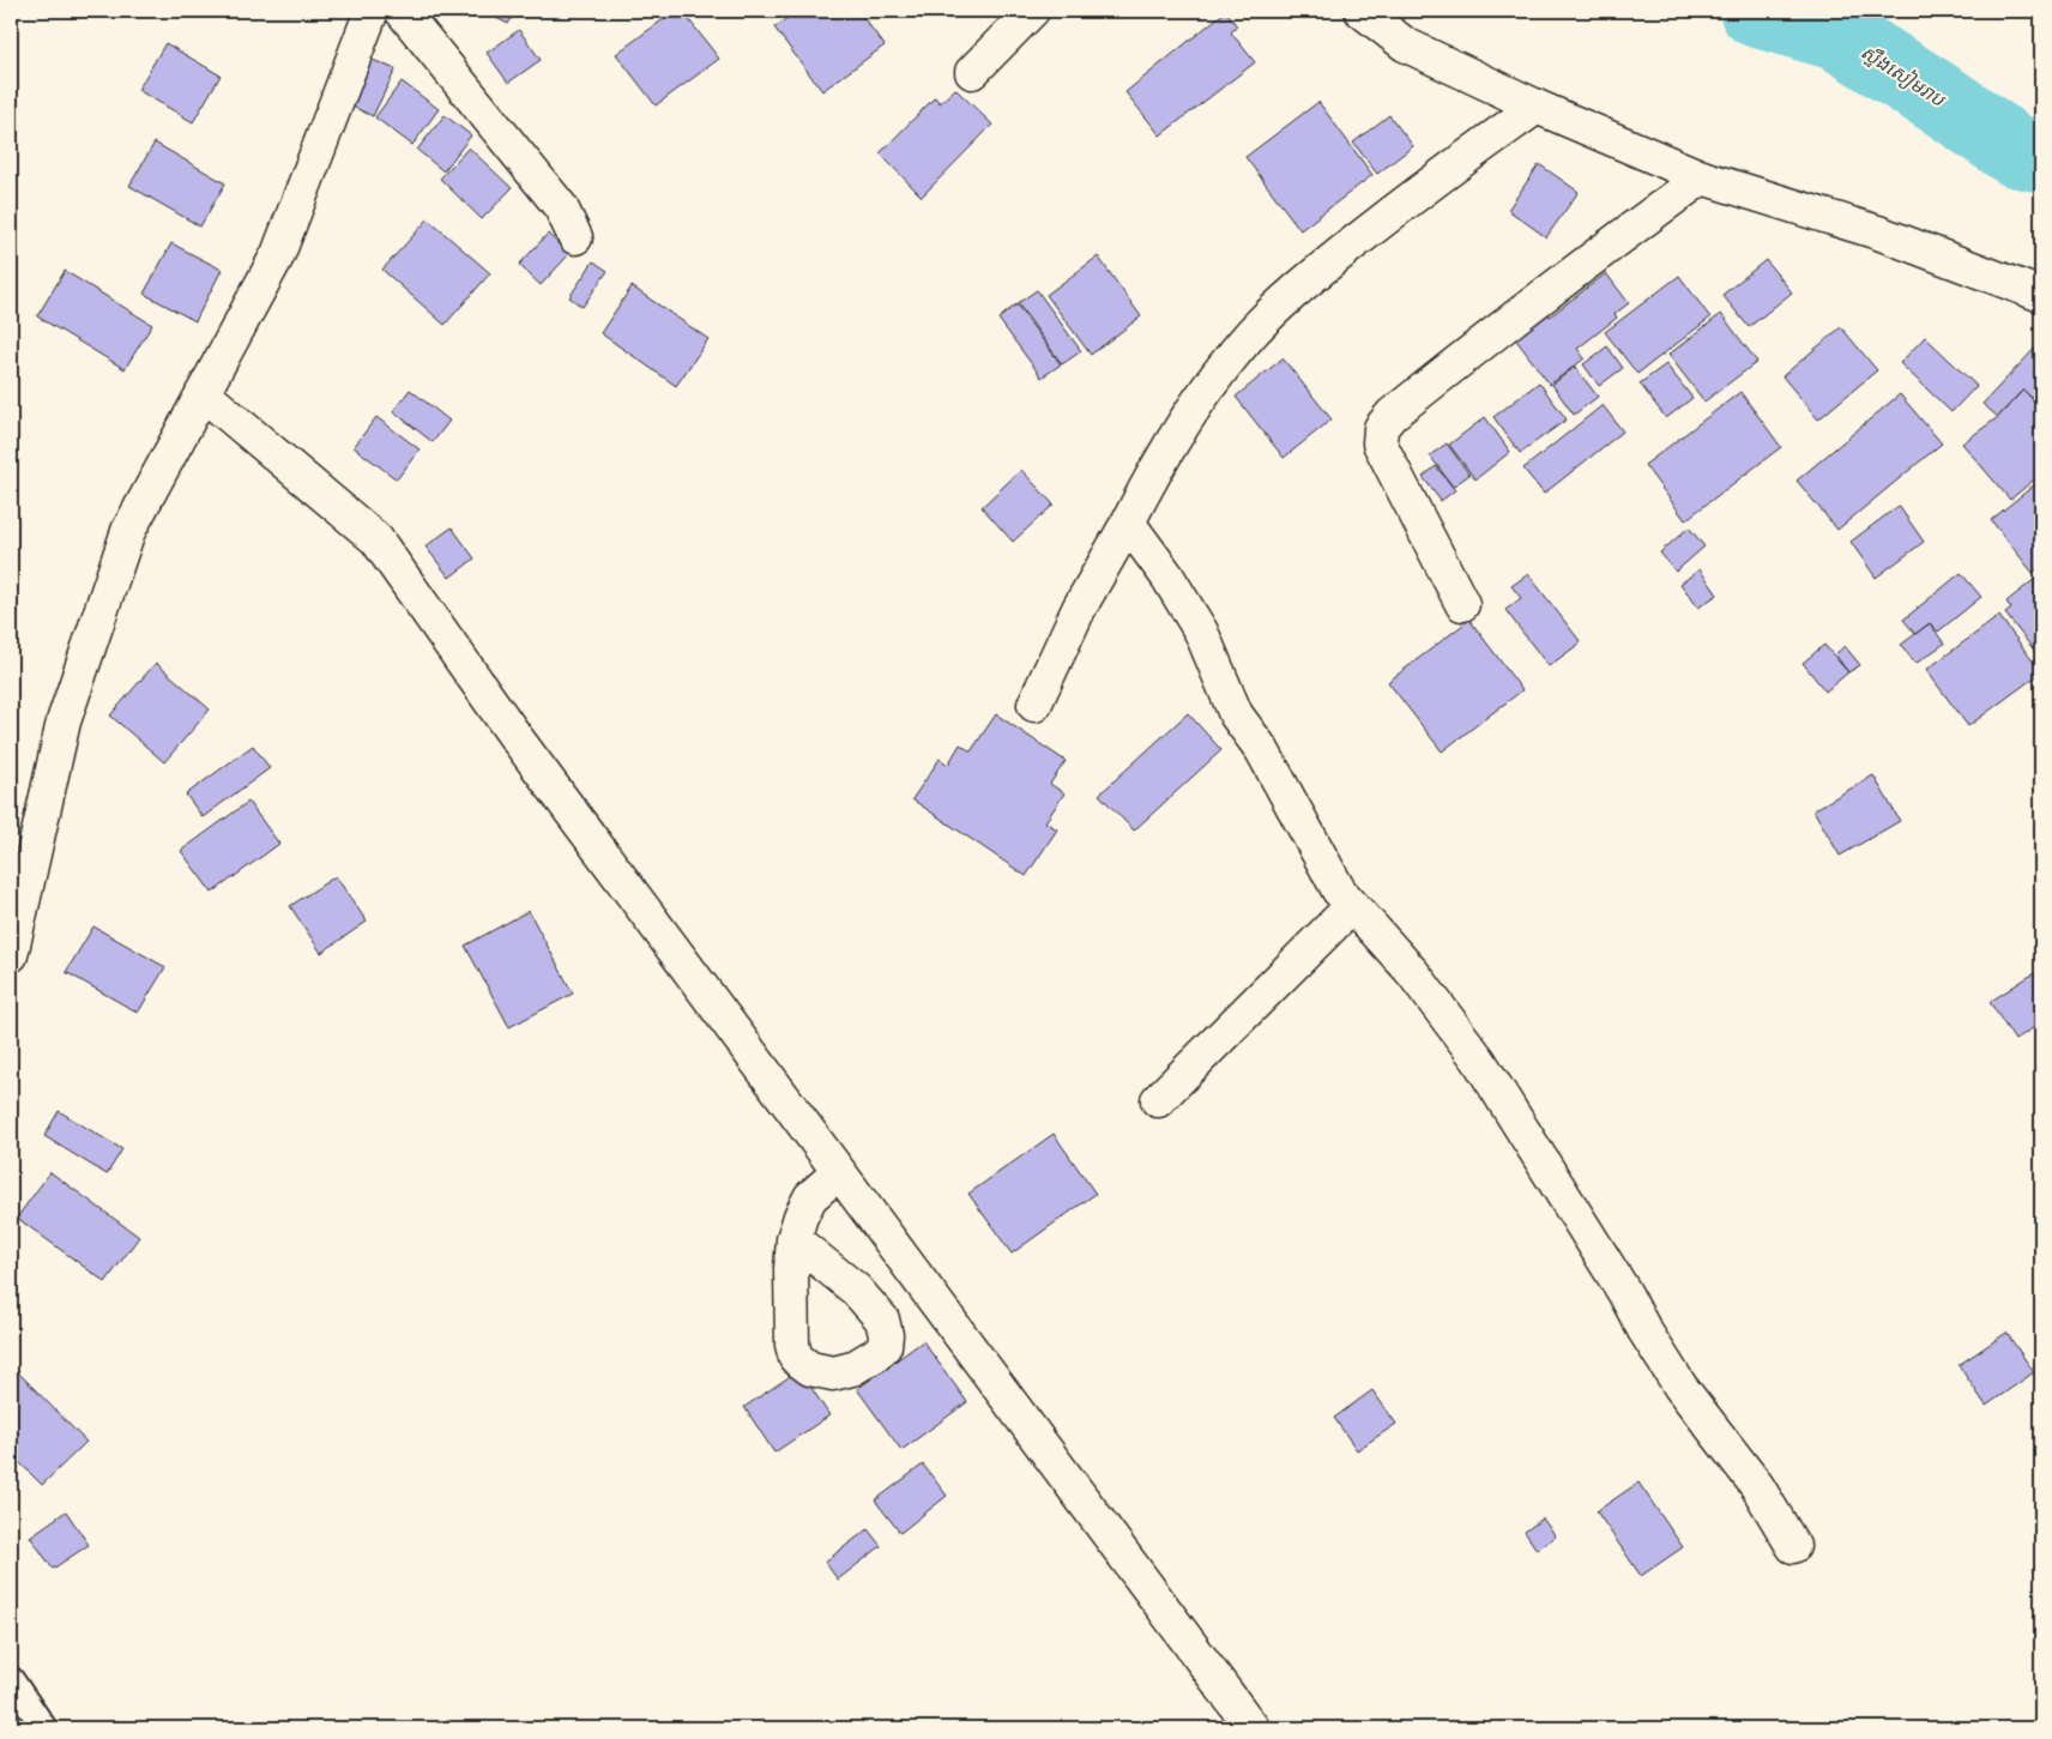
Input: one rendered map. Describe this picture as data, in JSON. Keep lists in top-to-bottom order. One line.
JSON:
{"water":["ស្ទឹងសៀមរាប"]}
